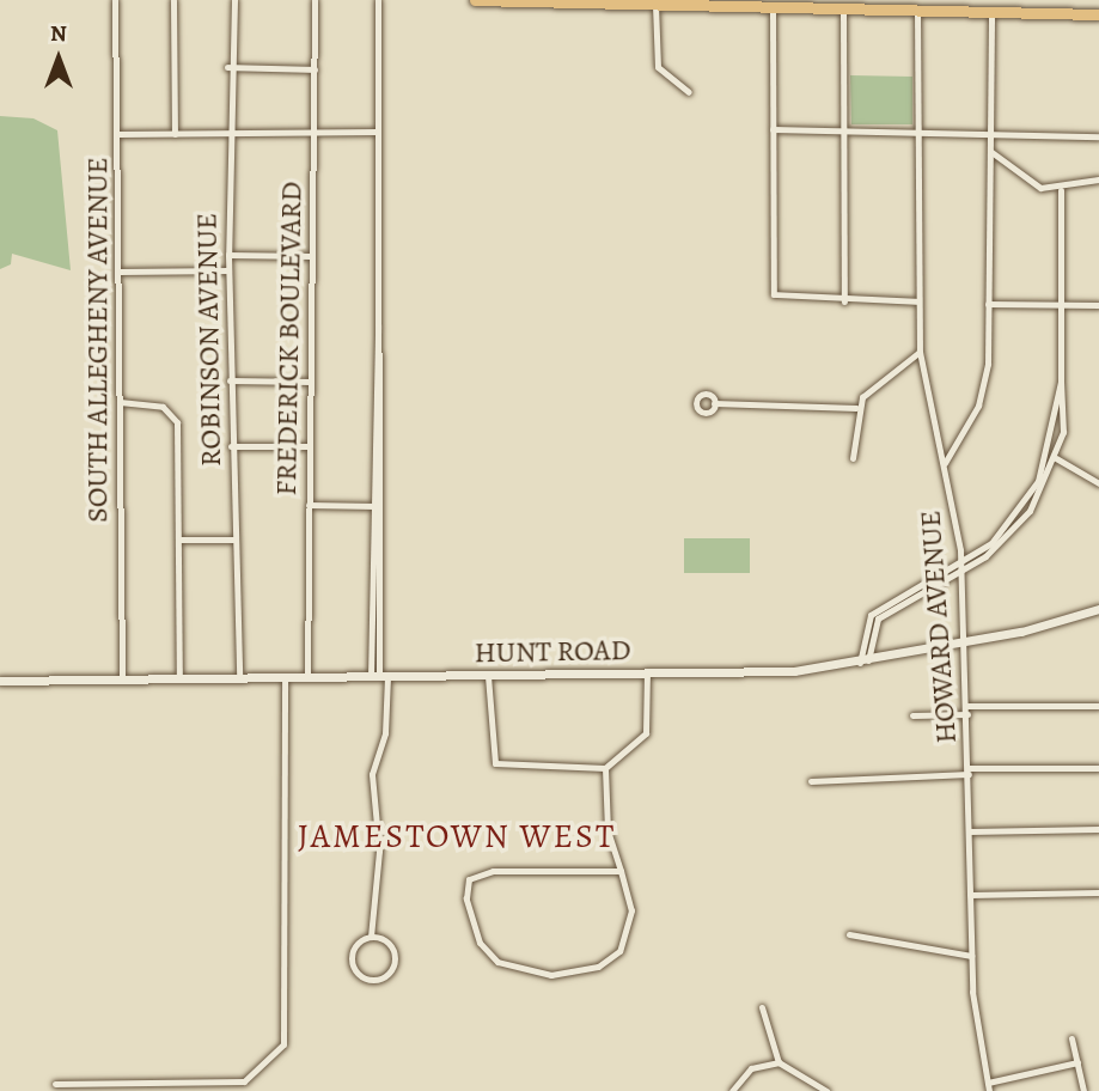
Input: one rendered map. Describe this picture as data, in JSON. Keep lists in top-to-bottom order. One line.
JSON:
{"streets":{"street":["FREDERICK BOULEVARD","SOUTH ALLEGHENY AVENUE","ROBINSON AVENUE","HOWARD AVENUE","HUNT ROAD"]},"crossings":[["FREDERICK BOULEVARD","HUNT ROAD"],["SOUTH ALLEGHENY AVENUE","HUNT ROAD"],["ROBINSON AVENUE","HUNT ROAD"],["HOWARD AVENUE","HUNT ROAD"]],"districts":["JAMESTOWN WEST"],"north":"top"}
